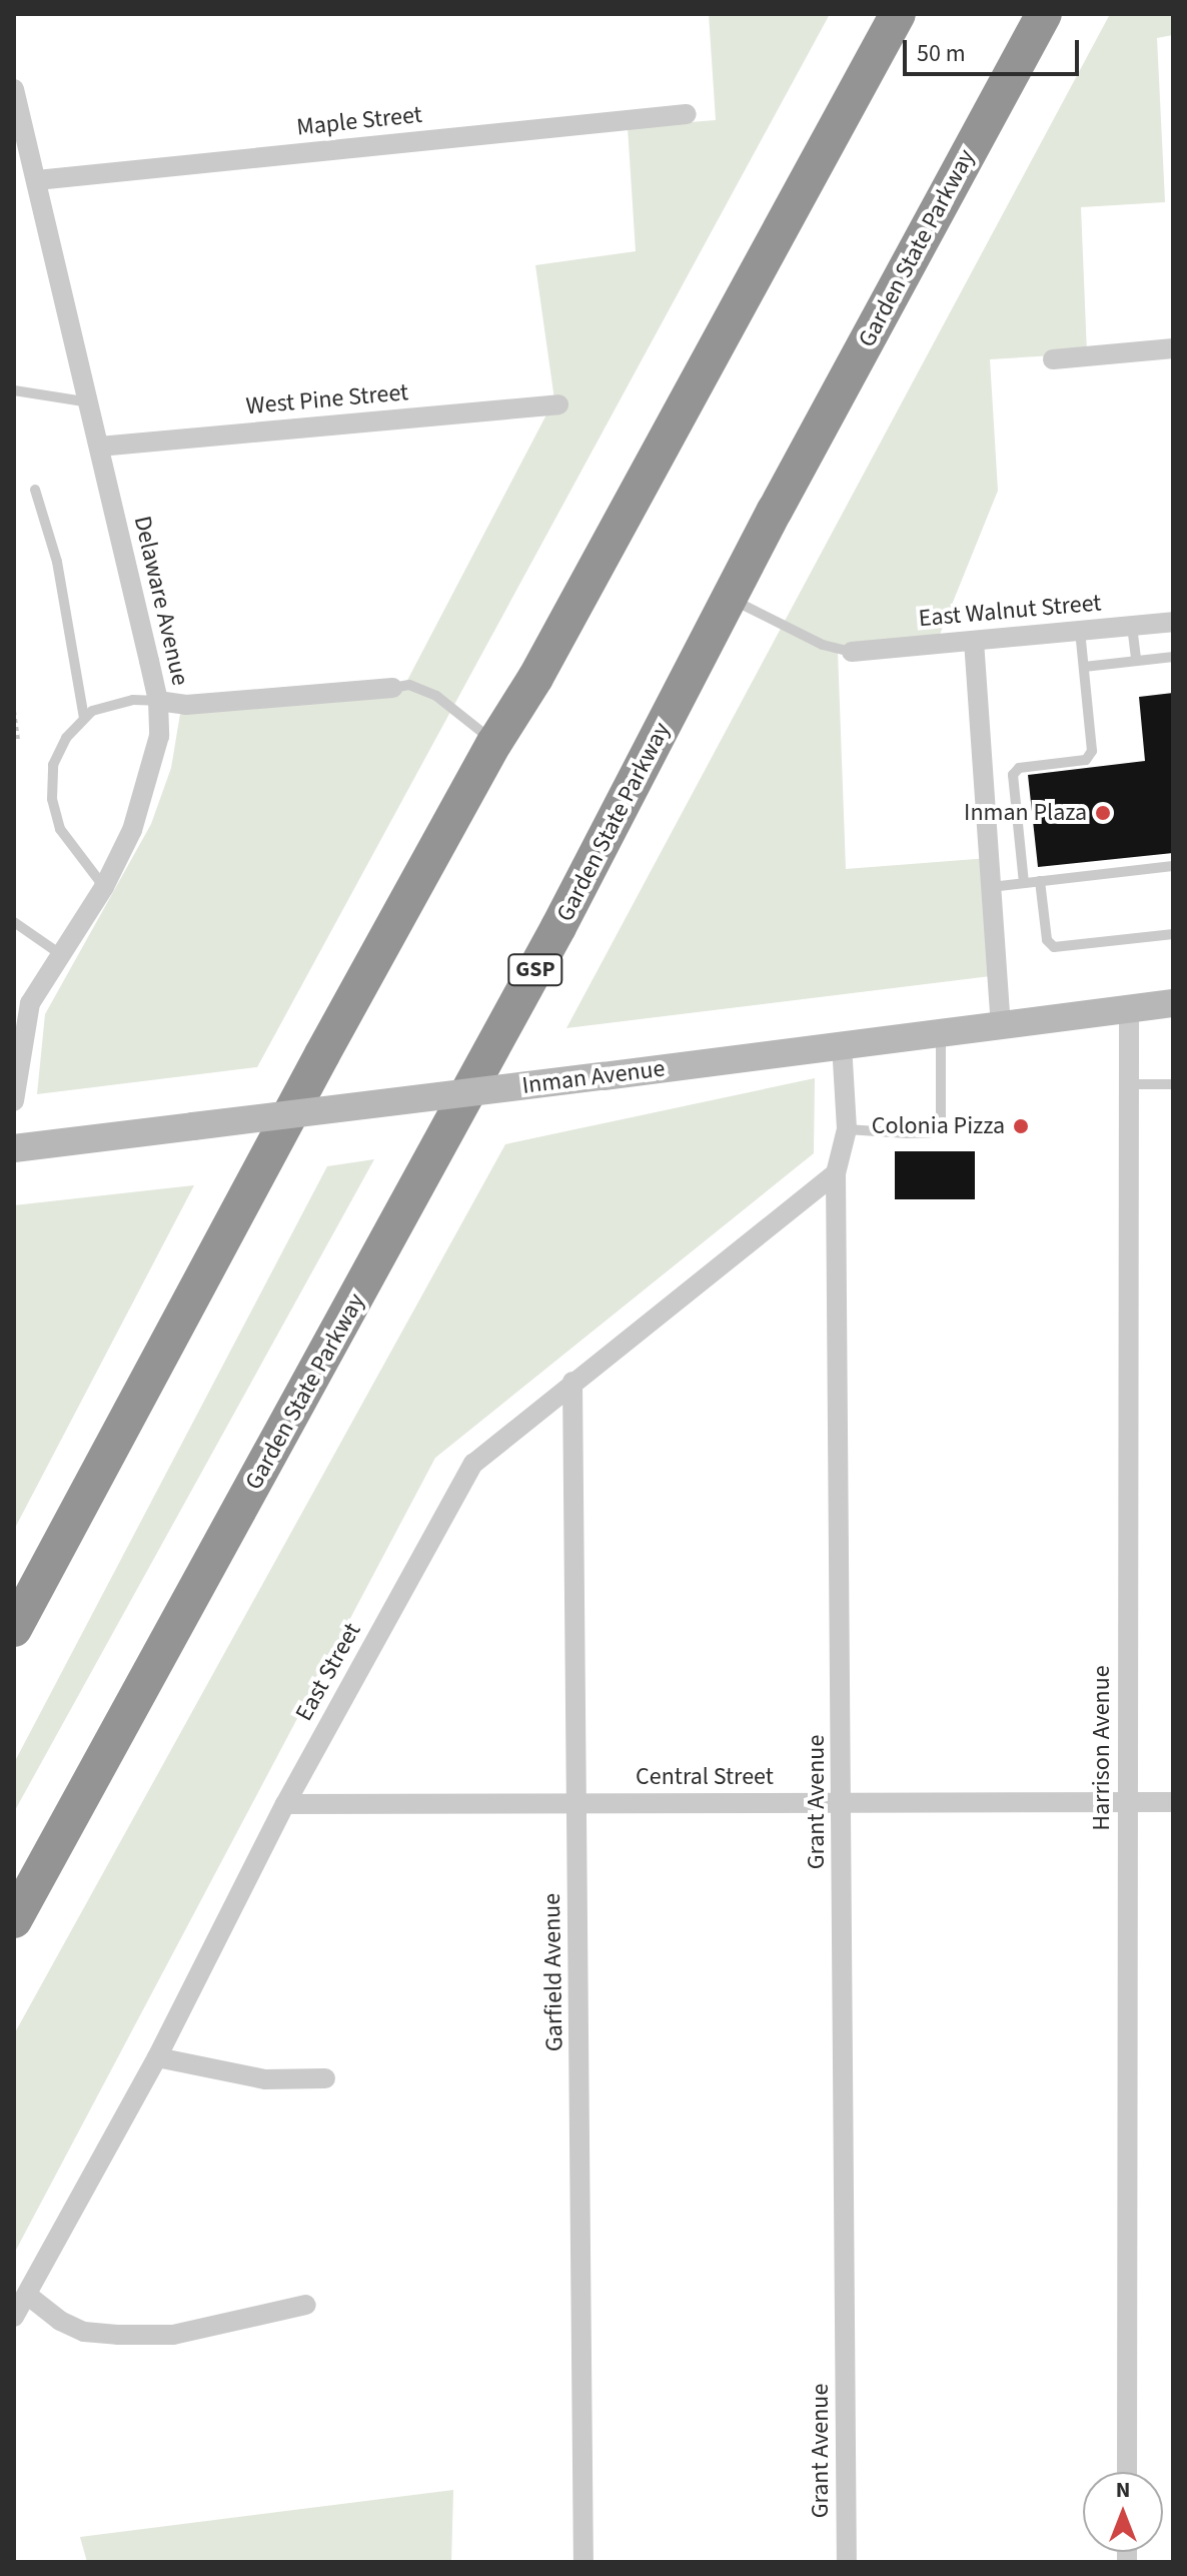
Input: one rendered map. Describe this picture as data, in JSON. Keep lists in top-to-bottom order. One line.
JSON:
{"streets":{"highway":["Garden State Parkway","GSP"],"main road":["Inman Avenue"],"street":["Maple Street","West Pine Street","Delaware Avenue","East Walnut Street","East Street","Harrison Avenue","Central Street","Grant Avenue","Garfield Avenue"]},"crossings":[["Maple Street","Delaware Avenue"],["West Pine Street","Delaware Avenue"],["Inman Avenue","Harrison Avenue"],["Inman Avenue","Grant Avenue"],["East Street","Central Street"],["East Street","Grant Avenue"],["East Street","Garfield Avenue"],["Harrison Avenue","Central Street"],["Central Street","Grant Avenue"],["Central Street","Garfield Avenue"]],"places":["Inman Plaza","Colonia Pizza"],"scale_bar":"50 m","north":"top"}
